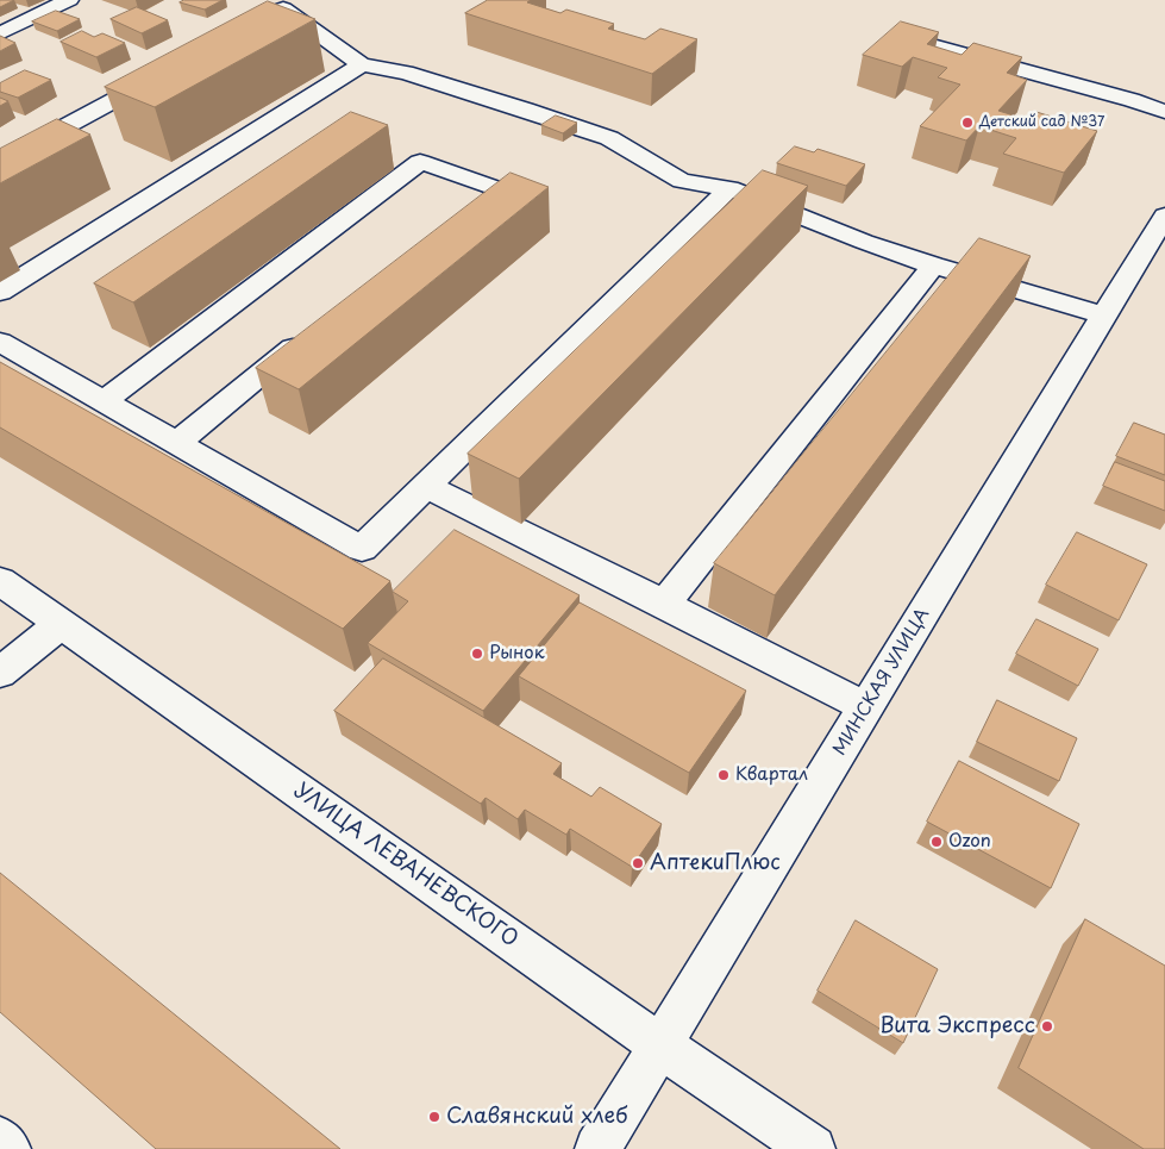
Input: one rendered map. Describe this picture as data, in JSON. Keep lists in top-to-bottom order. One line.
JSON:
{"streets":{"street":["МИНСКАЯ УЛИЦА","УЛИЦА ЛЕВАНЕВСКОГО"]},"crossings":[["МИНСКАЯ УЛИЦА","УЛИЦА ЛЕВАНЕВСКОГО"]],"places":["Детский сад №37","Рынок","Квартал","Ozon","АптекиПлюс","Вита Экспресс","Славянский хлеб"]}
